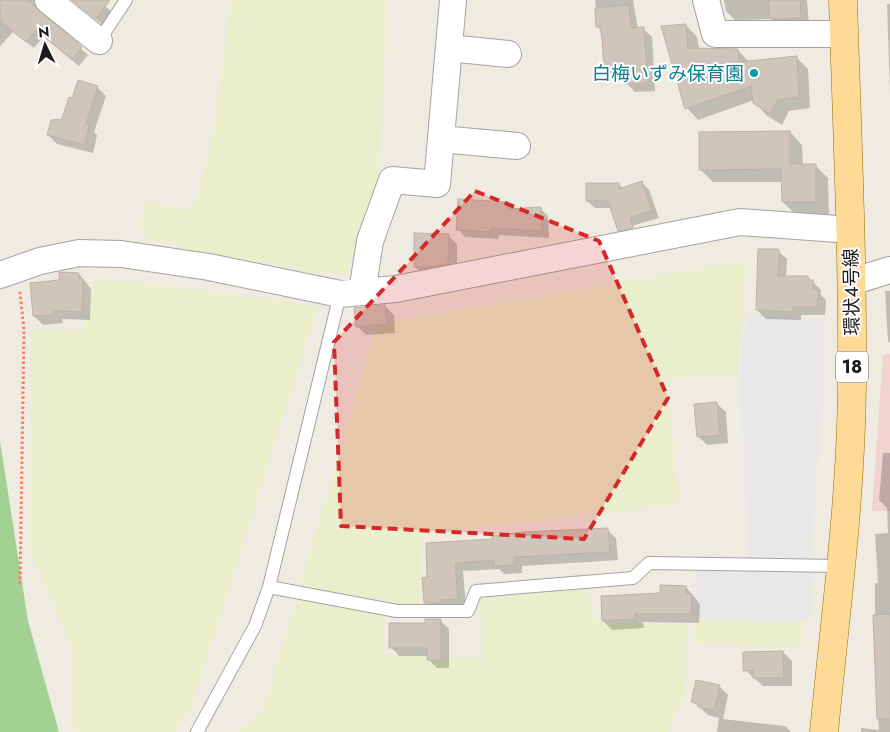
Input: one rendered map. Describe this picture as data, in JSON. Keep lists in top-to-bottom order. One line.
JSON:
{"streets":{"main road":["環状4号線","18"]},"places":["白梅いずみ保育園"],"north":"top"}
